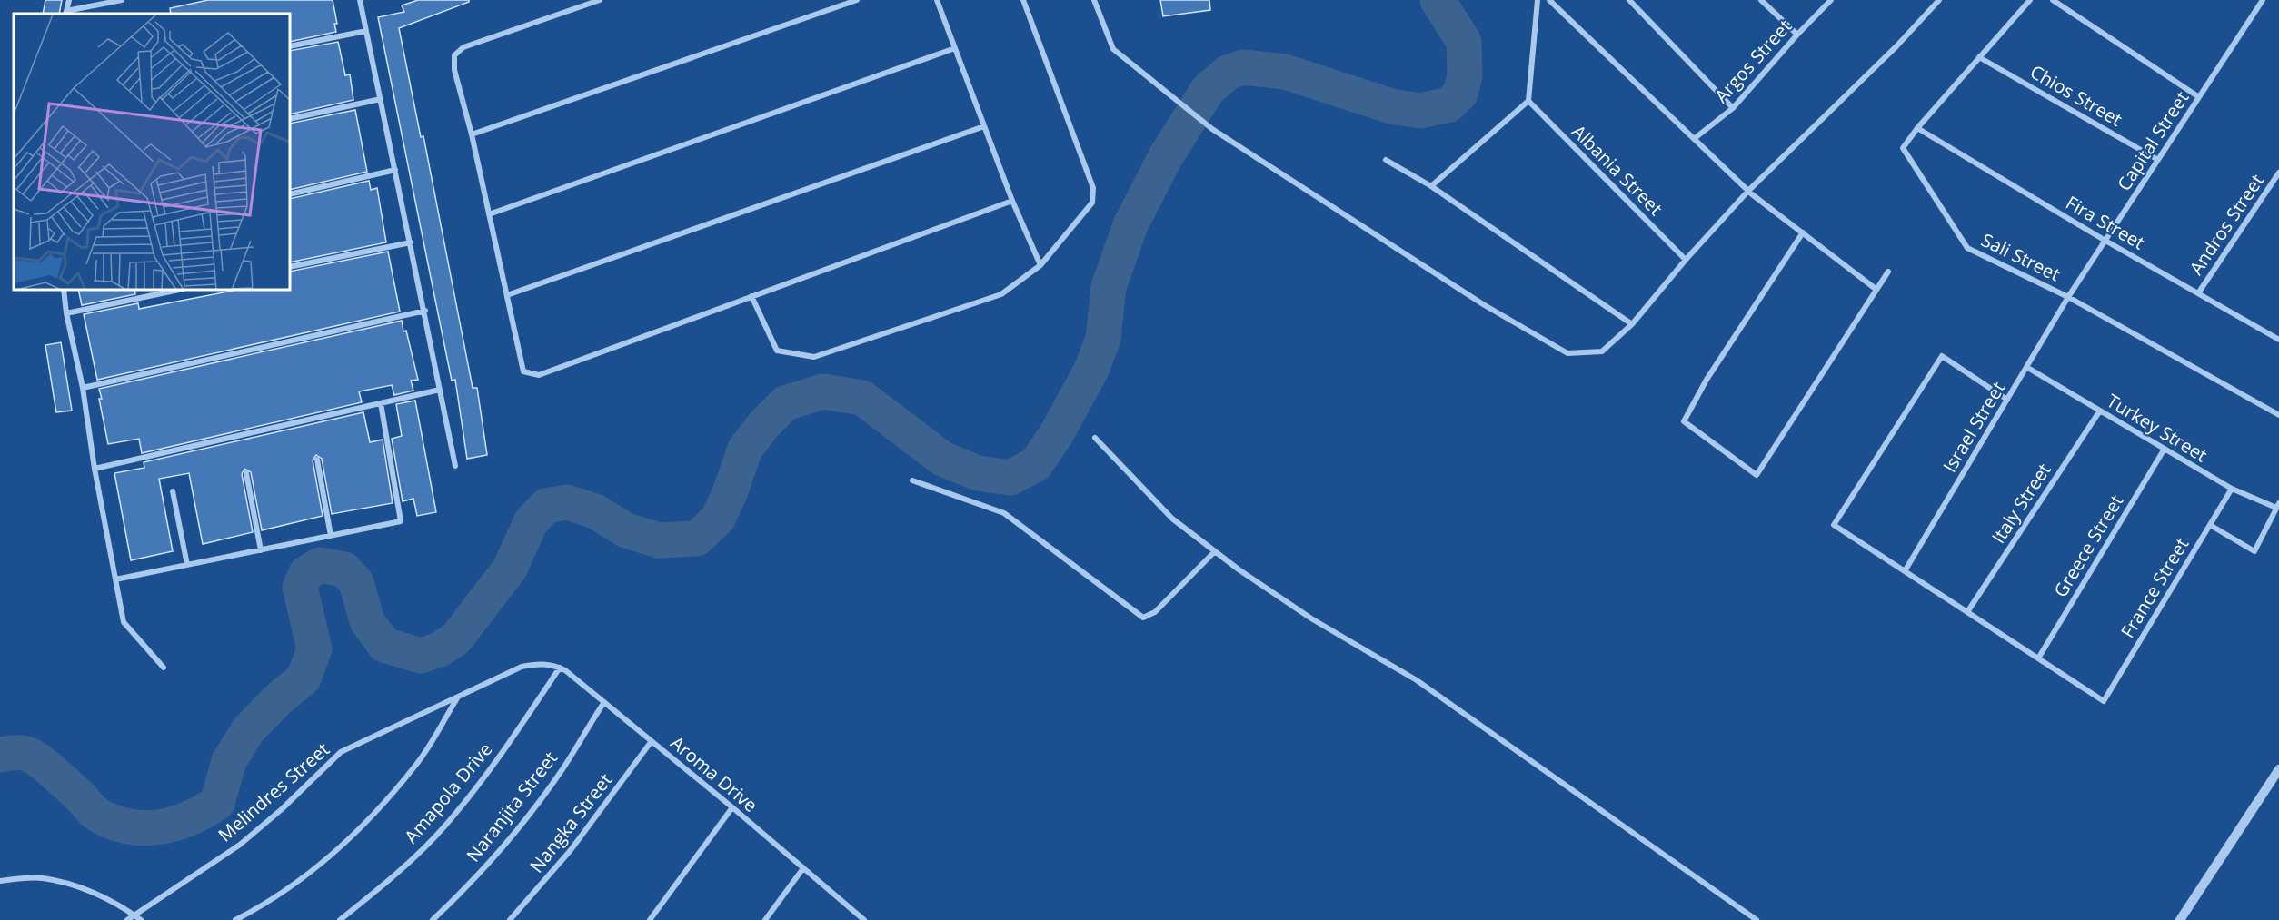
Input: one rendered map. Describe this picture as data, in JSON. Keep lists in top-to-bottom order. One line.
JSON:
{"streets":{"street":["Argos Street","Chios Street","Capital Street","Albania Street","Fira Street","Andros Street","Sali Street","Israel Street","Turkey Street","Italy Street","Greece Street","France Street","Aroma Drive","Melindres Street","Amapola Drive","Naranjita Street","Nangka Street"]},"crossings":[["Chios Street","Capital Street"],["Chios Street","Sali Street"],["Capital Street","Fira Street"],["Capital Street","Sali Street"],["Capital Street","Israel Street"],["Fira Street","Andros Street"],["Fira Street","Sali Street"],["Sali Street","Israel Street"],["Israel Street","Turkey Street"],["Turkey Street","Italy Street"],["Turkey Street","Greece Street"],["Turkey Street","France Street"],["Greece Street","France Street"],["Aroma Drive","Melindres Street"],["Aroma Drive","Amapola Drive"],["Aroma Drive","Naranjita Street"],["Aroma Drive","Nangka Street"]]}
